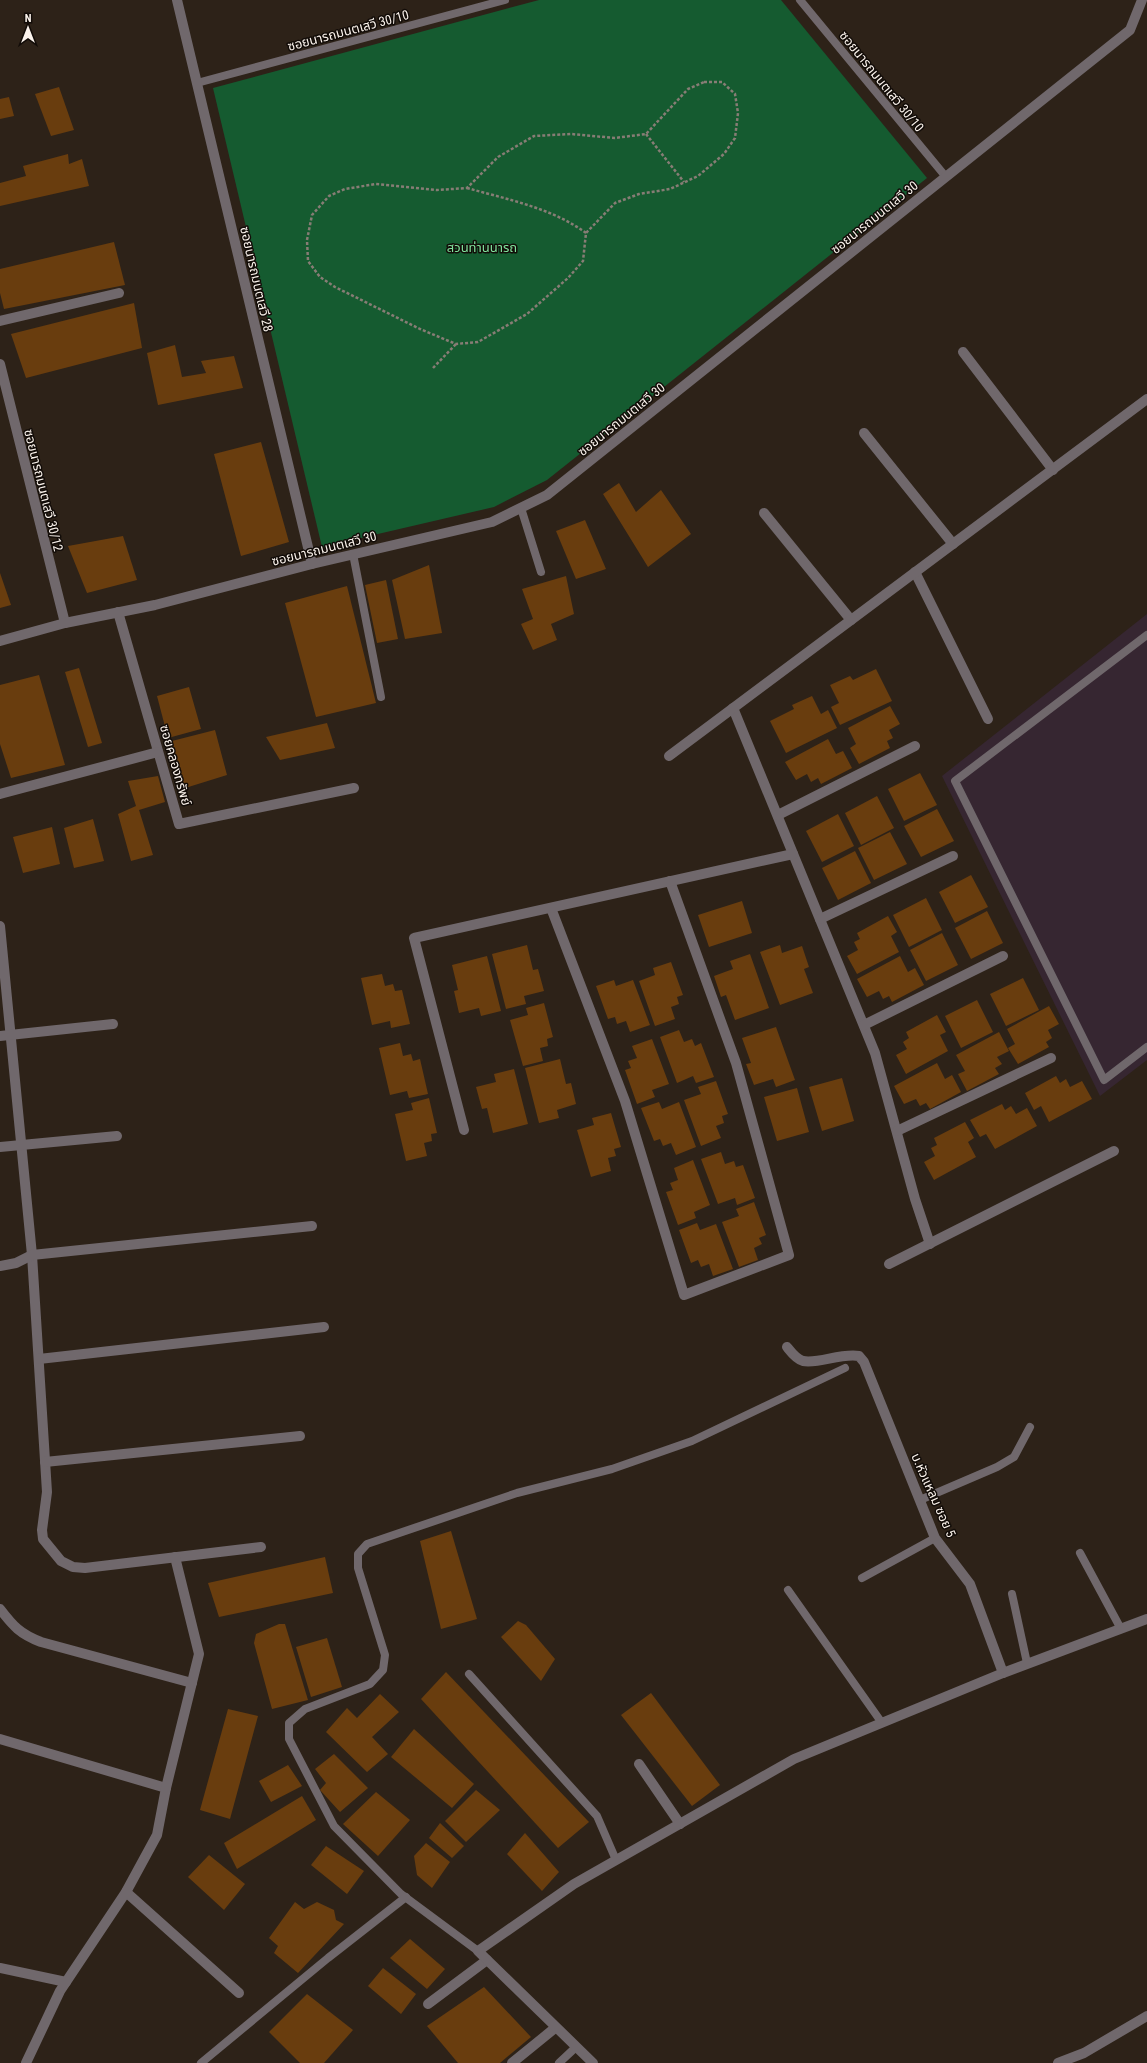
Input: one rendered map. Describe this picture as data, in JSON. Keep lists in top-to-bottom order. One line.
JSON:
{"streets":{"street":["ซอยนารถมนตเสวี 30","ซอยนารถมนตเสวี 28","ซอยนารถมนตเสวี 30/12","ซอยคลองทรัพย์","บ.หัวแหลม ซอย 5"],"lane":["ซอยนารถมนตเสวี 30/10"]},"crossings":[["ซอยนารถมนตเสวี 30/10","ซอยนารถมนตเสวี 30"],["ซอยนารถมนตเสวี 30/10","ซอยนารถมนตเสวี 28"],["ซอยนารถมนตเสวี 30","ซอยนารถมนตเสวี 28"],["ซอยนารถมนตเสวี 30","ซอยนารถมนตเสวี 30/12"],["ซอยนารถมนตเสวี 30","ซอยคลองทรัพย์"]],"parks":["สวนท่านนารถ"],"north":"top"}
